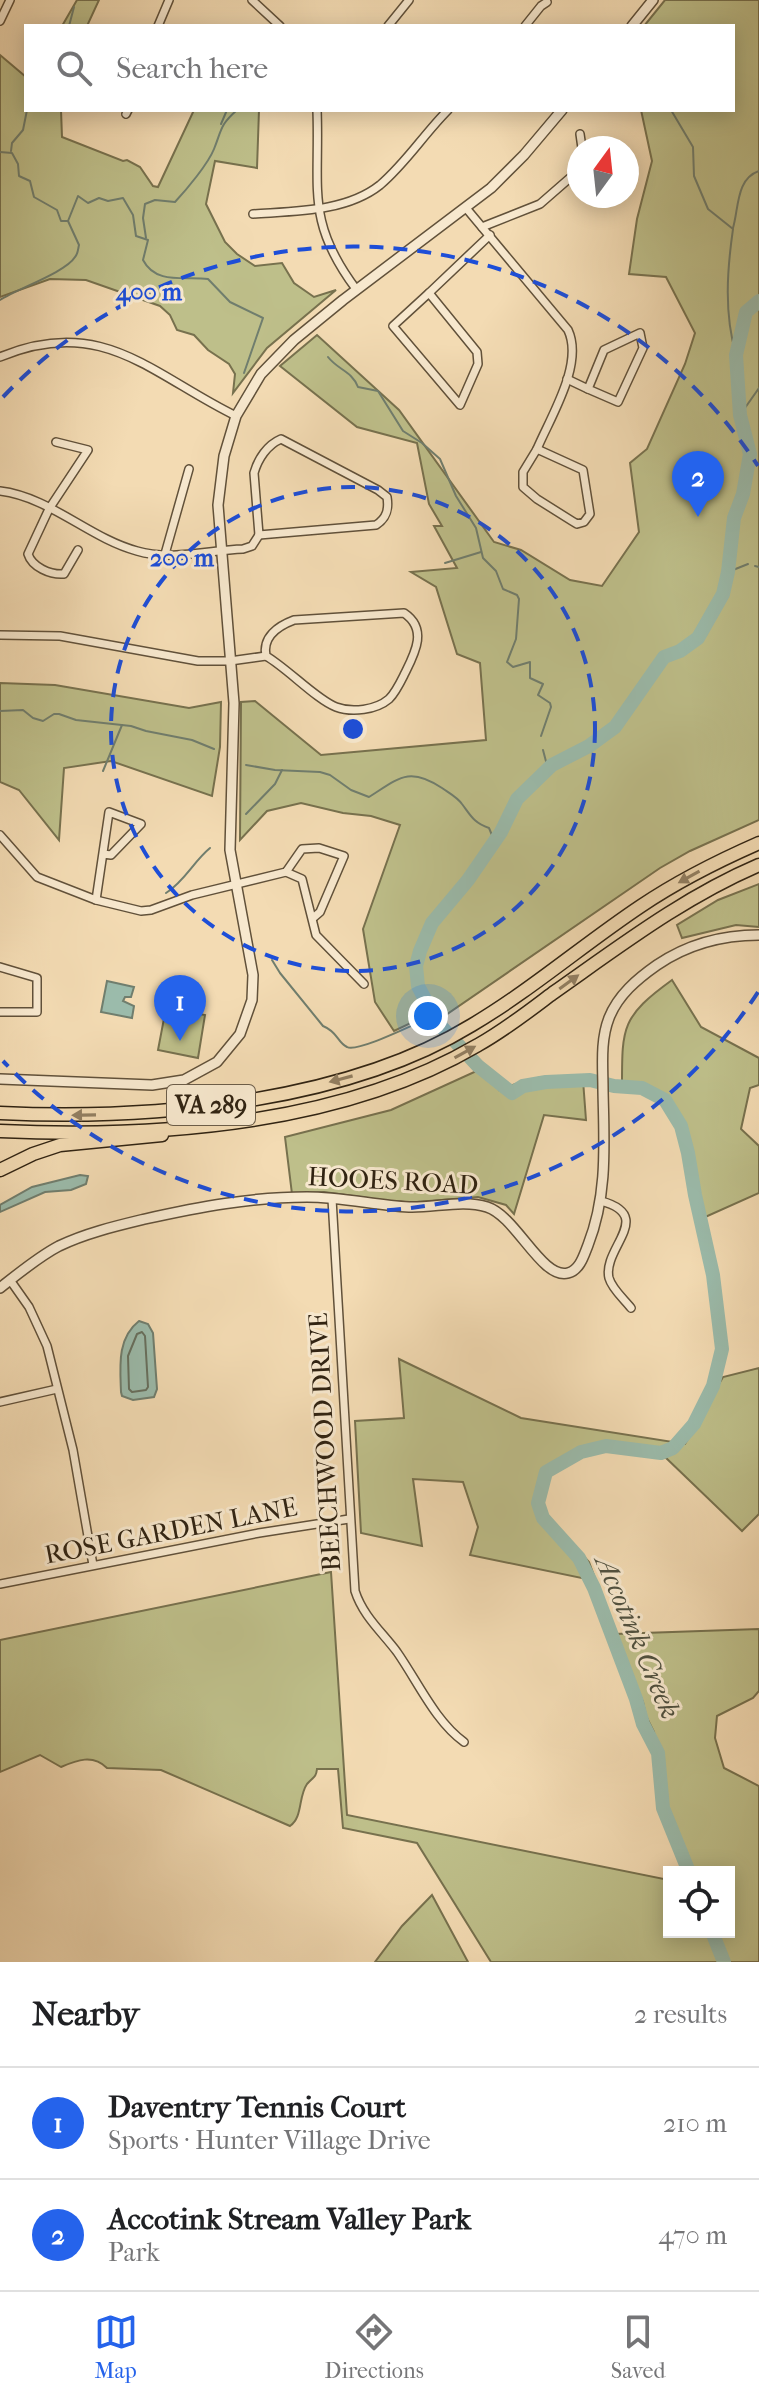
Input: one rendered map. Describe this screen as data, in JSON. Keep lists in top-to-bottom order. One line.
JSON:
{"streets":{"main road":["VA 289"],"street":["HOOES ROAD","BEECHWOOD DRIVE","ROSE GARDEN LANE"]},"crossings":[["HOOES ROAD","BEECHWOOD DRIVE"],["BEECHWOOD DRIVE","ROSE GARDEN LANE"]],"water":["Accotink Creek"],"north":"top","page":{"search":"Search here","pins":["2","1"],"heading":["Nearby","2 results"],"list":[{"mark":"1","name":"Daventry Tennis Court","note":"Sports · Hunter Village Drive","value":"210 m"},{"mark":"2","name":"Accotink Stream Valley Park","note":"Park","value":"470 m"}],"nav":["Map","Directions","Saved"]},"rings":["400 m","200 m"]}
